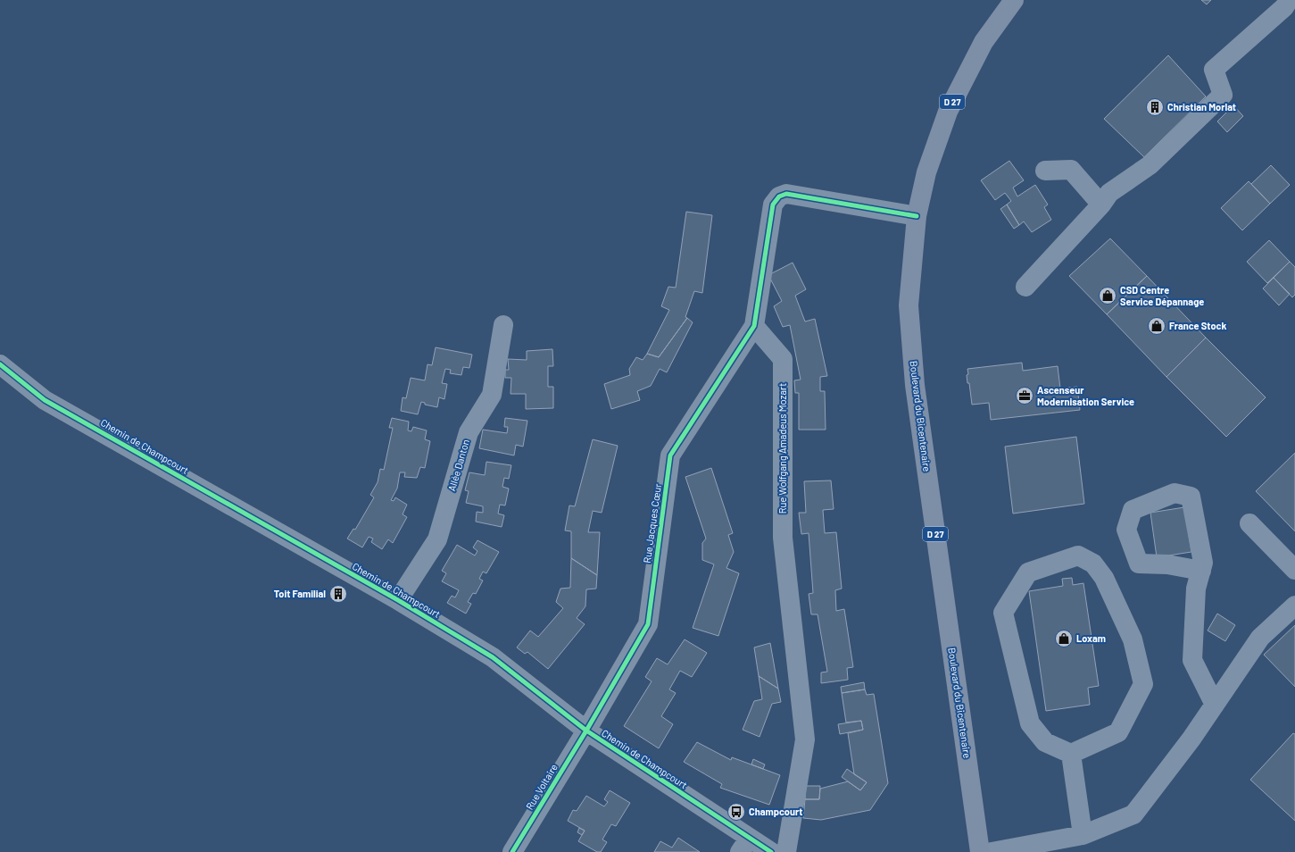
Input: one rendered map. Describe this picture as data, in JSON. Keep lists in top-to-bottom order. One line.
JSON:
{"streets":{"main road":["D 27","Boulevard du Bicentenaire"],"street":["Chemin de Champcourt","Rue Wolfgang Amadeus Mozart","Allée Danton","Rue Jacques Cœur","Rue Voltaire"]},"crossings":[["Chemin de Champcourt","Allée Danton"],["Chemin de Champcourt","Rue Jacques Cœur"],["Chemin de Champcourt","Rue Voltaire"],["Rue Wolfgang Amadeus Mozart","Rue Jacques Cœur"],["Rue Jacques Cœur","Rue Voltaire"]],"places":{"building":["Christian Morlat","Toit Familial"],"shop":["CSD Centre Service Dépannage","France Stock","Loxam"],"office":["Ascenseur Modernisation Service"],"bus stop":["Champcourt"]}}
